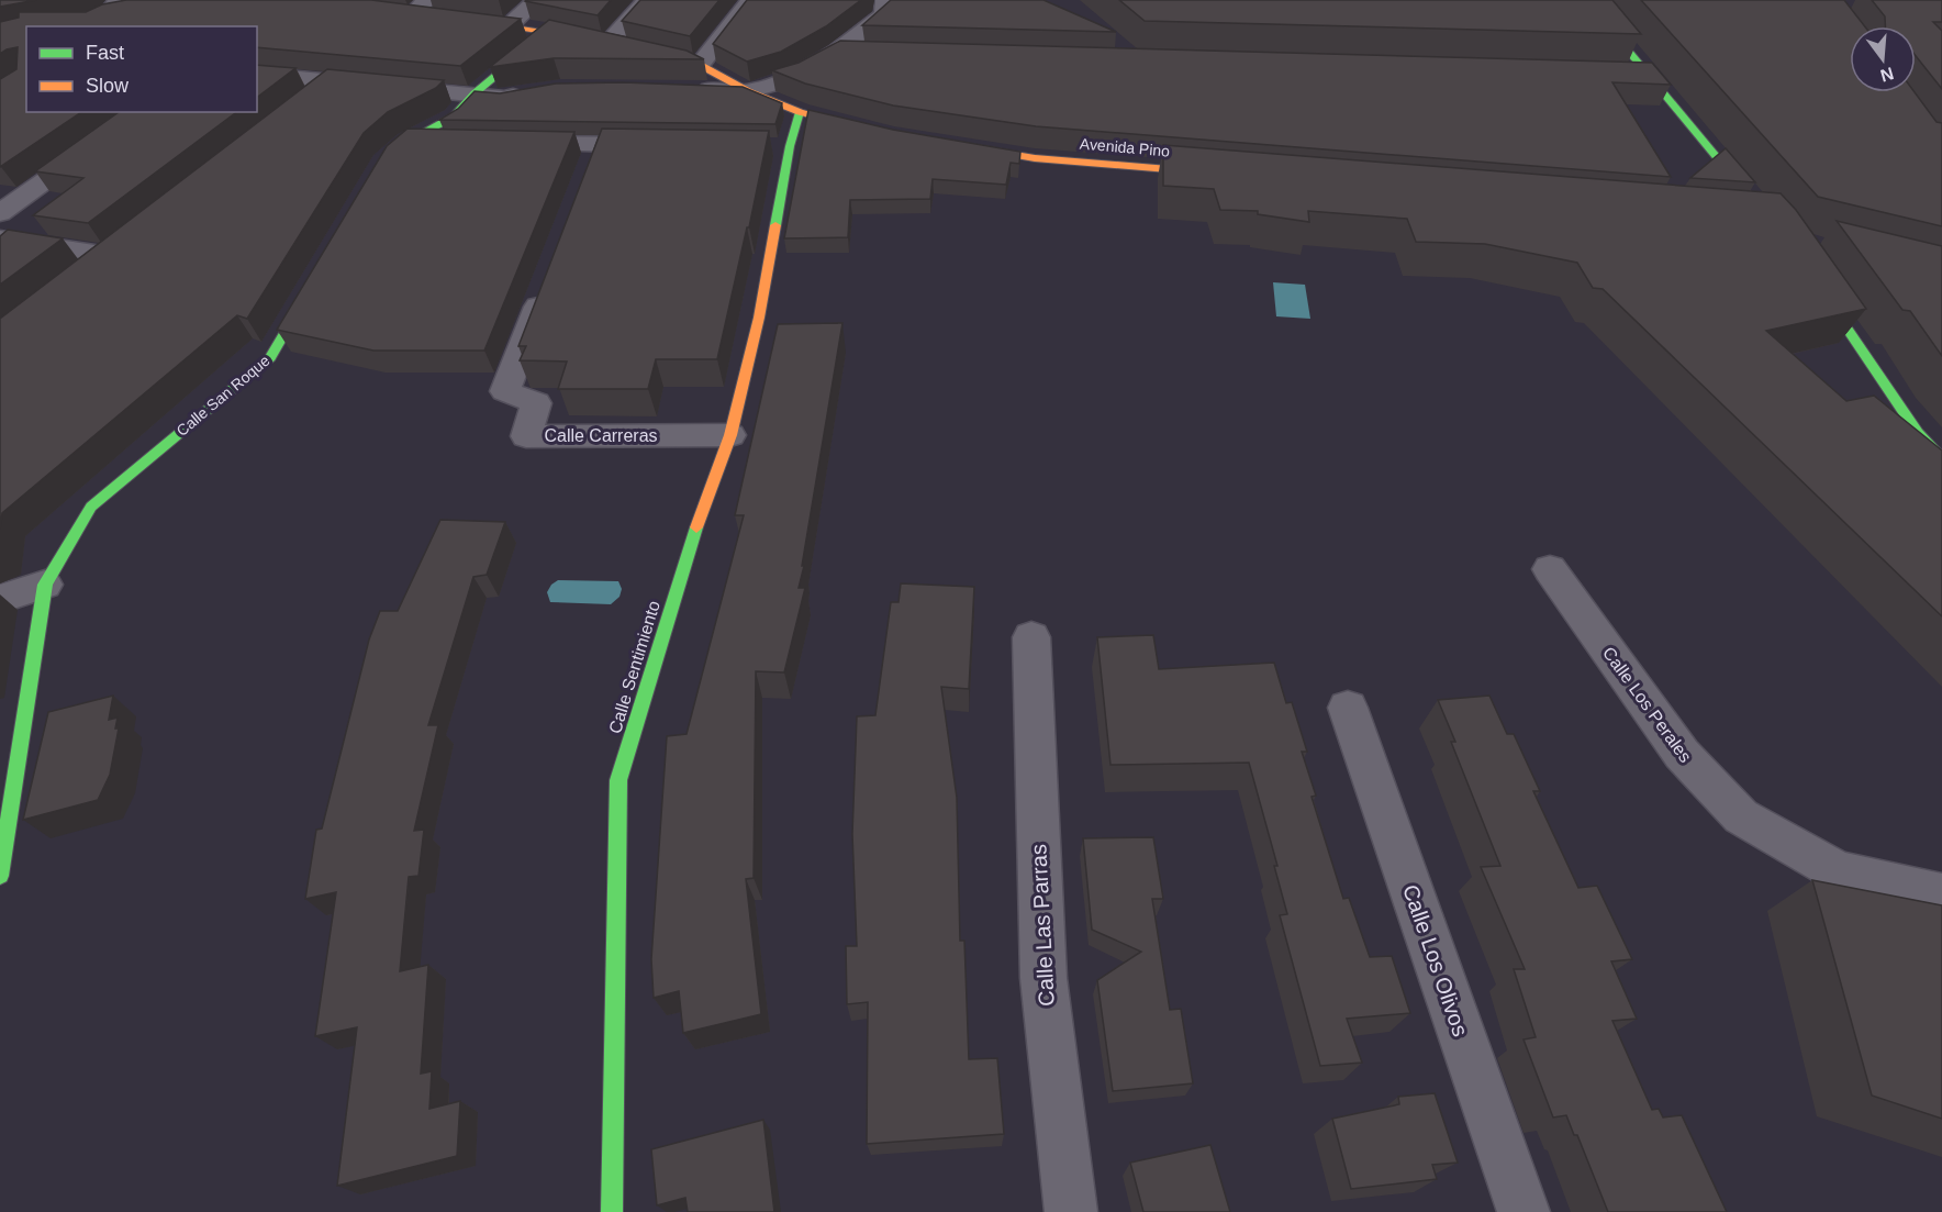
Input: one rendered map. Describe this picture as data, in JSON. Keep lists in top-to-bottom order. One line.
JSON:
{"streets":{"street":["Avenida Pino","Calle San Roque","Calle Carreras","Calle Sentimiento","Calle Los Perales","Calle Las Parras","Calle Los Olivos"]},"crossings":[["Calle Carreras","Calle Sentimiento"]],"legend":["Fast","Slow"],"north":"bottom"}
